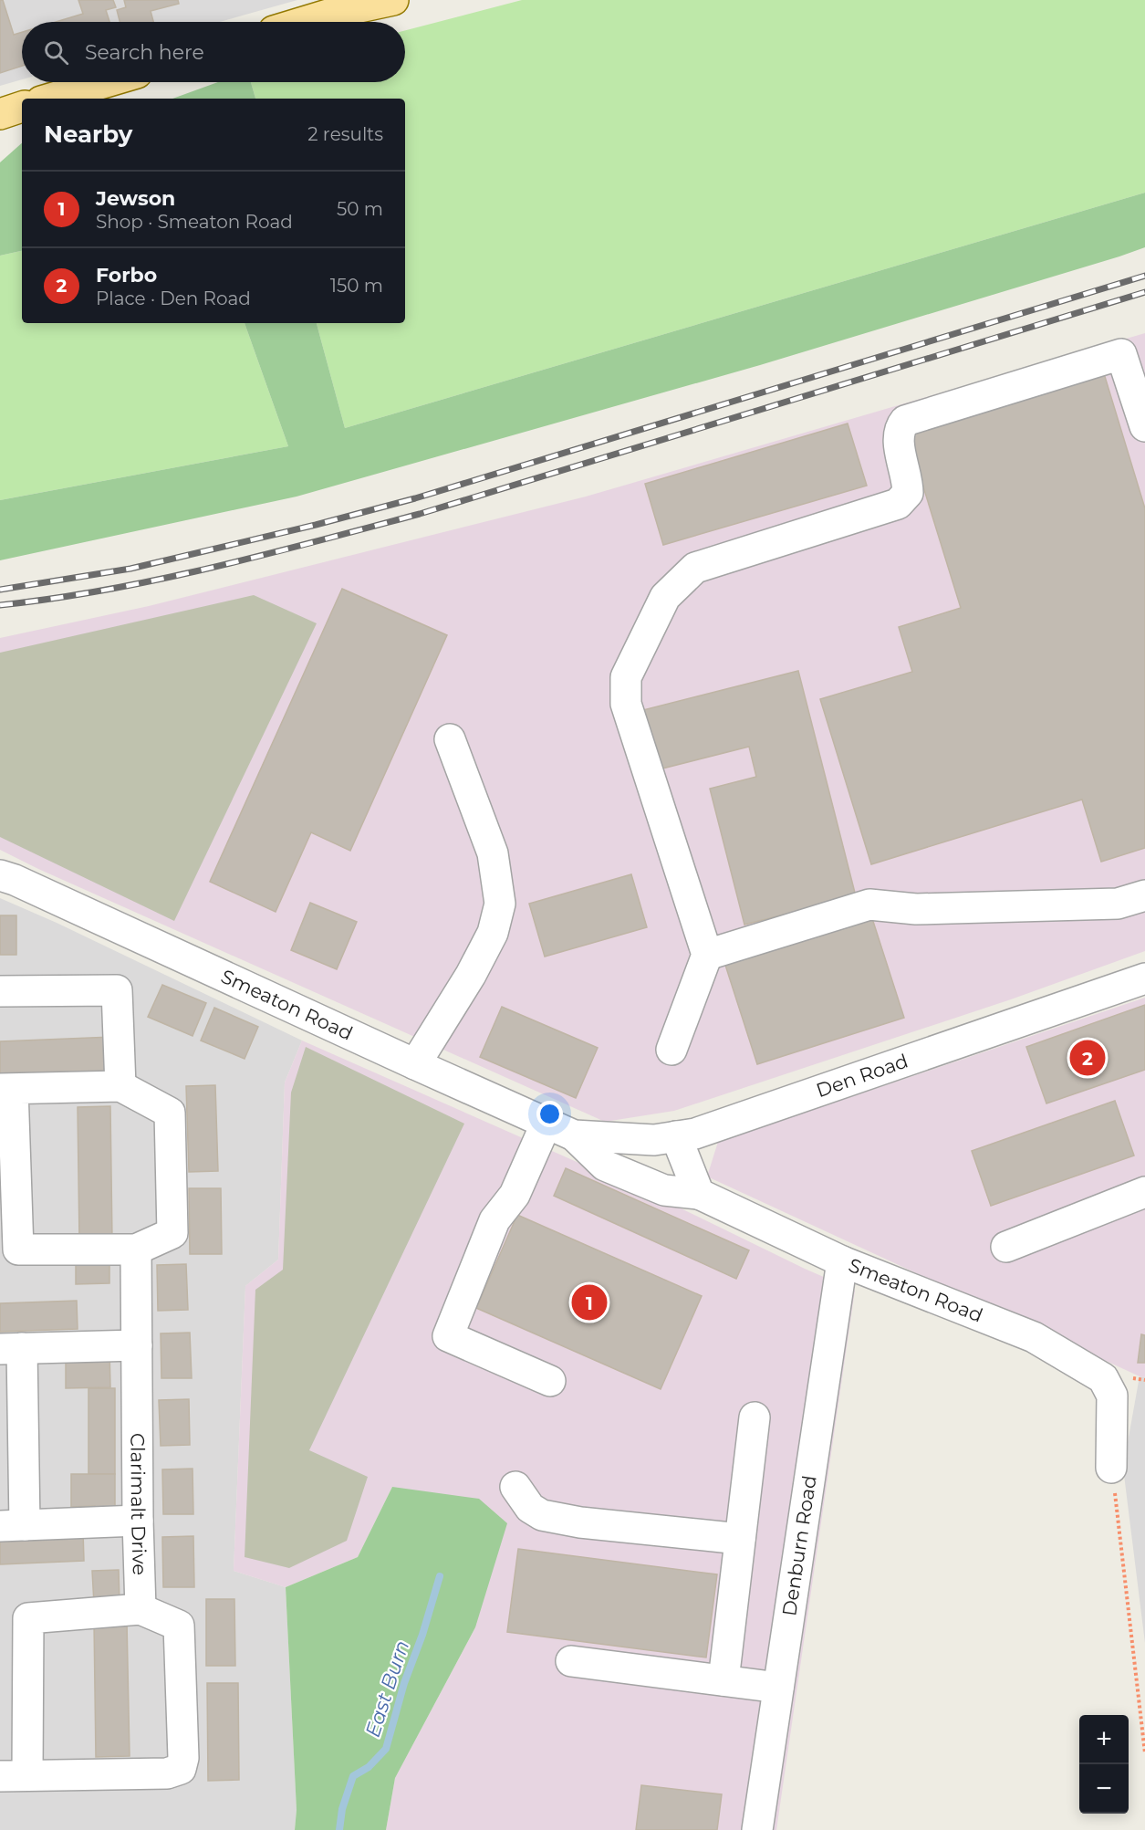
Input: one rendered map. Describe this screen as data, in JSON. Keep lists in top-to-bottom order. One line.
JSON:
{"streets":{"street":["Smeaton Road","Den Road","Clarimalt Drive","Denburn Road"]},"crossings":[["Smeaton Road","Den Road"],["Smeaton Road","Denburn Road"]],"water":["East Burn"],"page":{"search":"Search here","heading":["Nearby","2 results"],"list":[{"mark":"1","name":"Jewson","note":"Shop · Smeaton Road","value":"50 m"},{"mark":"2","name":"Forbo","note":"Place · Den Road","value":"150 m"}],"pins":["2","1"],"map_buttons":["+","−"]}}
